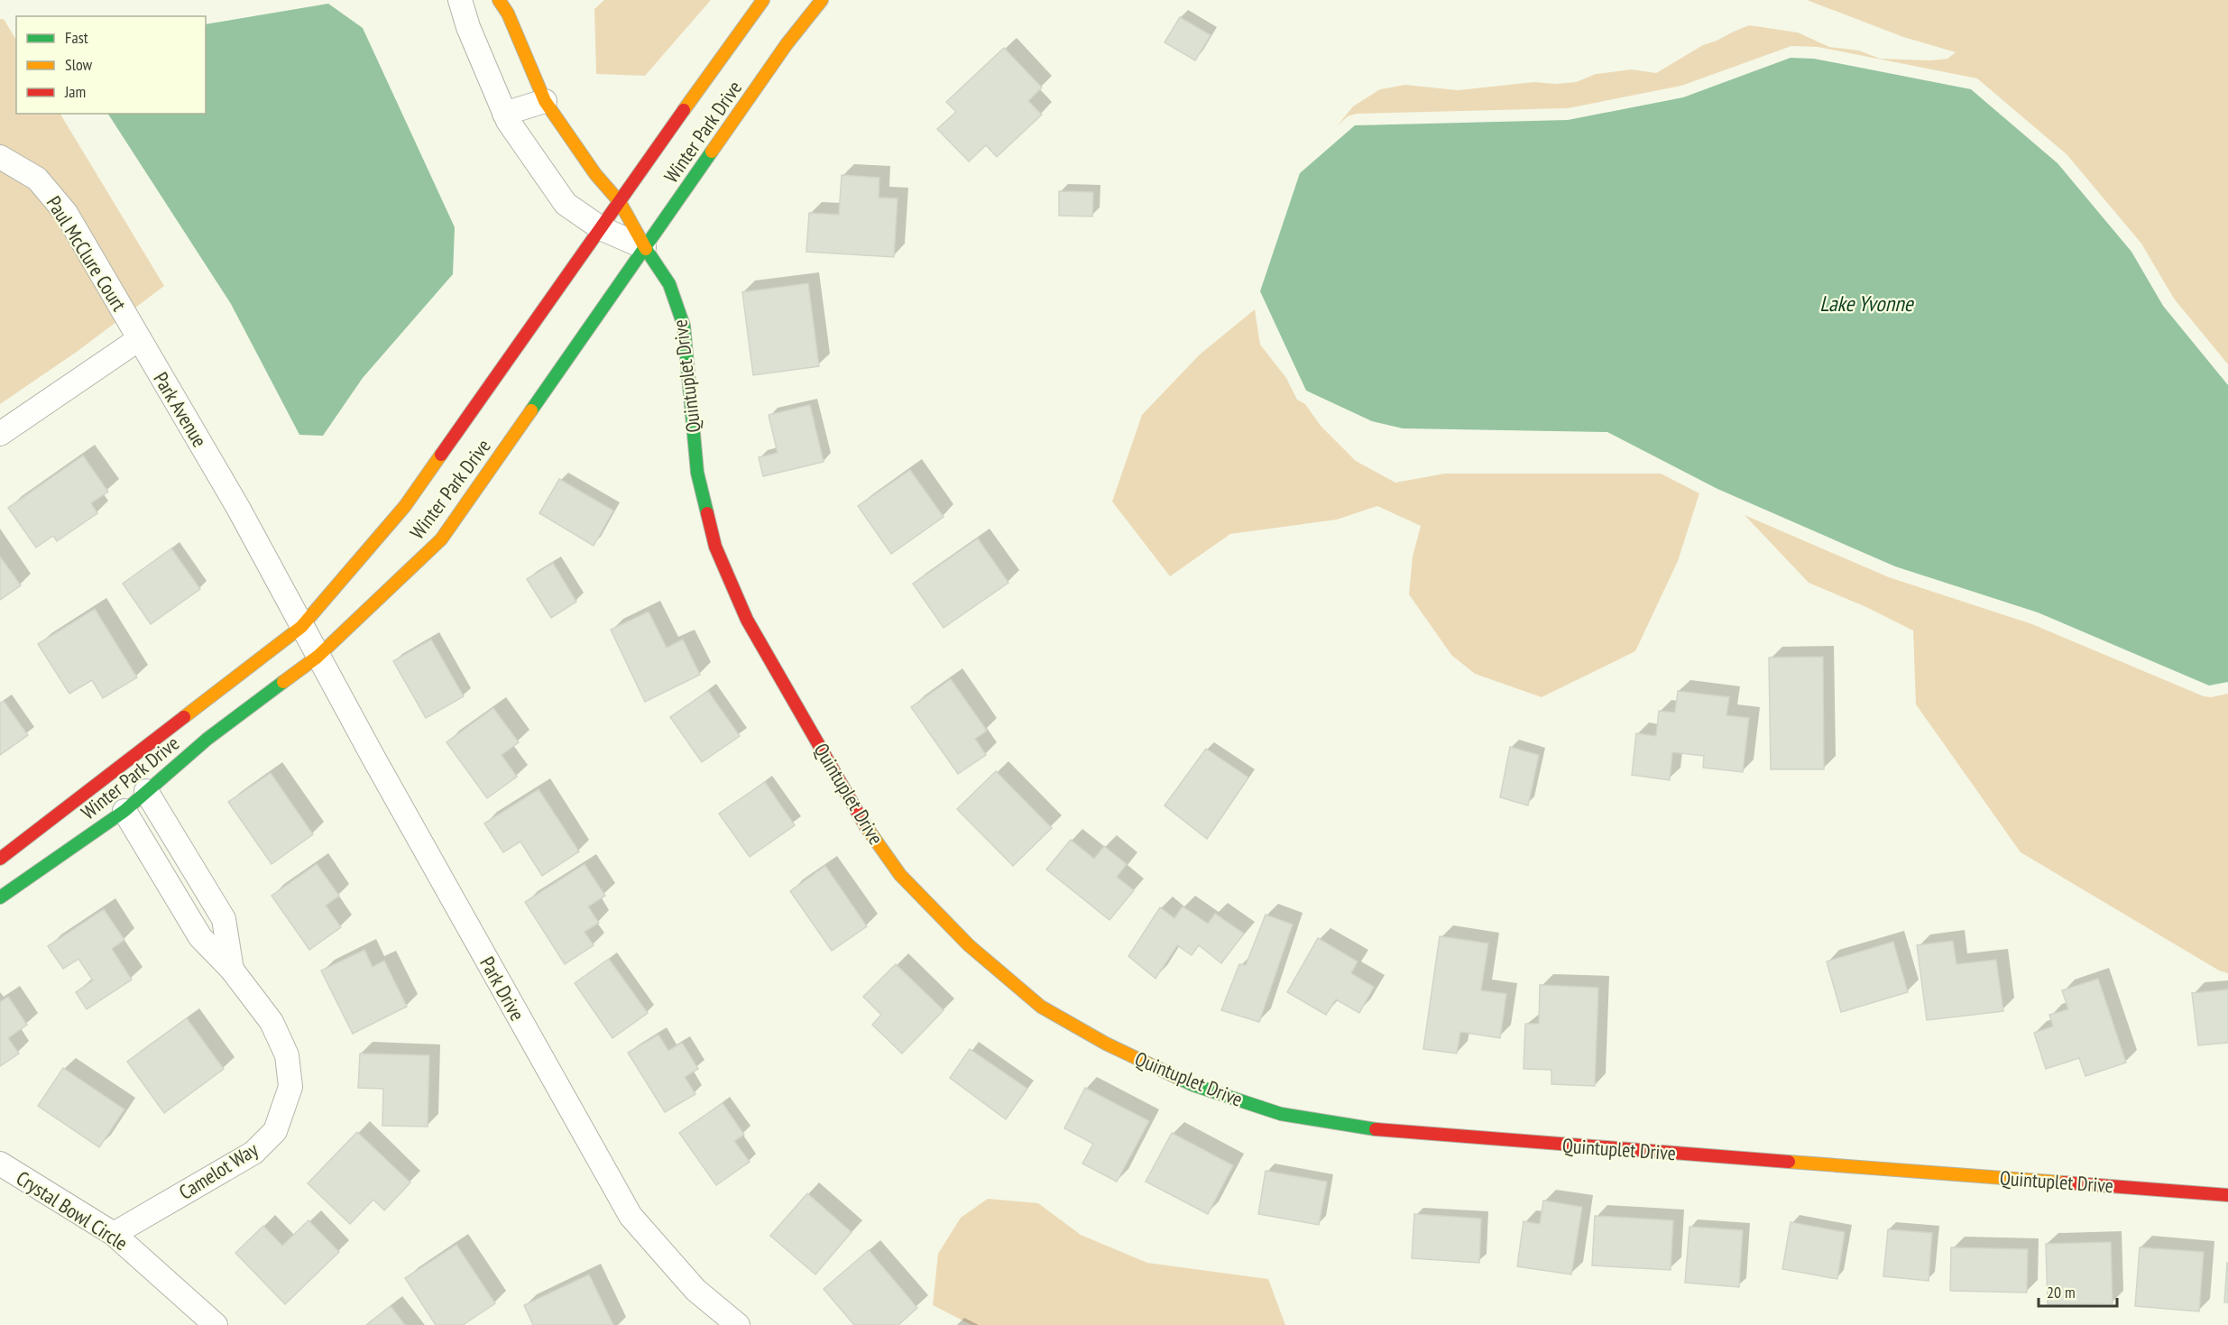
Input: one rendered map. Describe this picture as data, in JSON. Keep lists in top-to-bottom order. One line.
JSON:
{"streets":{"street":["Winter Park Drive","Paul McClure Court","Quintuplet Drive","Park Avenue","Park Drive","Camelot Way","Crystal Bowl Circle"]},"crossings":[["Winter Park Drive","Quintuplet Drive"],["Winter Park Drive","Park Avenue"],["Winter Park Drive","Park Drive"],["Winter Park Drive","Camelot Way"],["Paul McClure Court","Park Avenue"],["Park Avenue","Park Drive"],["Camelot Way","Crystal Bowl Circle"]],"water":["Lake Yvonne"],"legend":["Fast","Slow","Jam"],"scale_bar":"20 m"}
